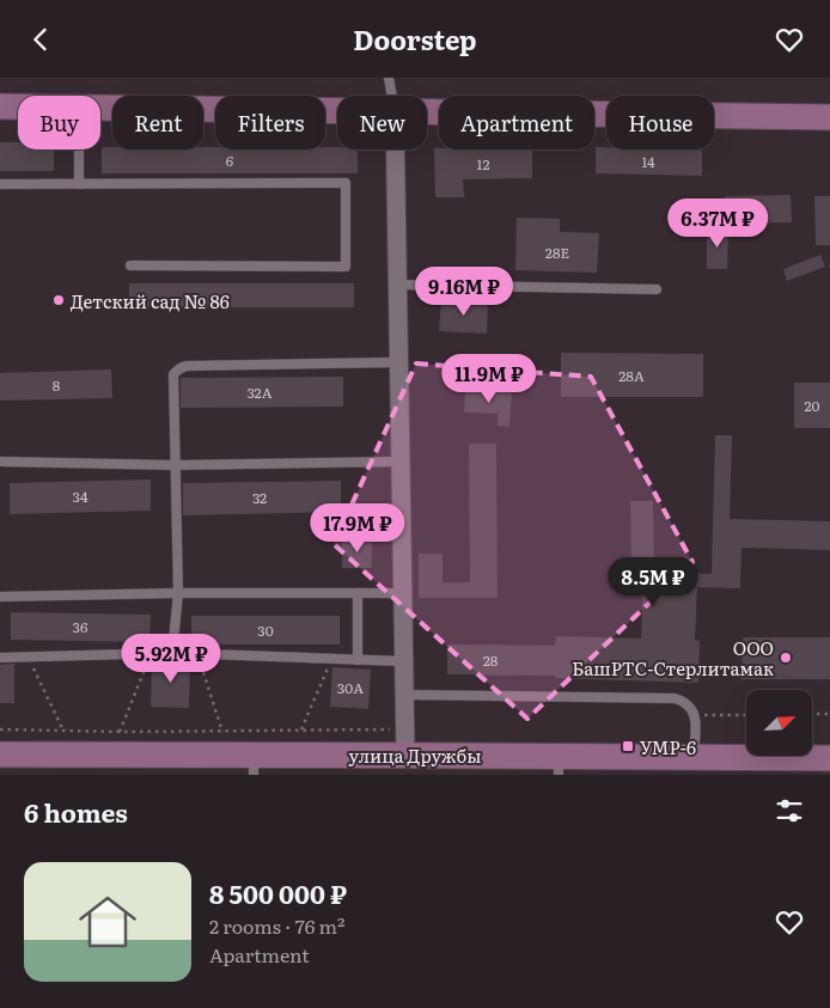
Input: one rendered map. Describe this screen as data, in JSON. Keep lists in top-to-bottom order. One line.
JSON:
{"streets":{"main road":["улица Дружбы"]},"places":{"other":["Детский сад № 86","ООО БашРТС-Стерлитамак"],"transit":["УМР-6"]},"house_numbers":["6","14","12","28Е","28А","8","32А","20","34","32","36","30","28","30А"],"north":"top right","page":{"header":"Doorstep","chip":["Buy","Rent","Filters","New","Apartment","House"],"price":["6.37M ₽","9.16M ₽","11.9M ₽","17.9M ₽","8.5M ₽","5.92M ₽"],"heading":"6 homes","list":[{"name":"8 500 000 ₽","note":"2 rooms · 76 m² · Apartment"}]}}
